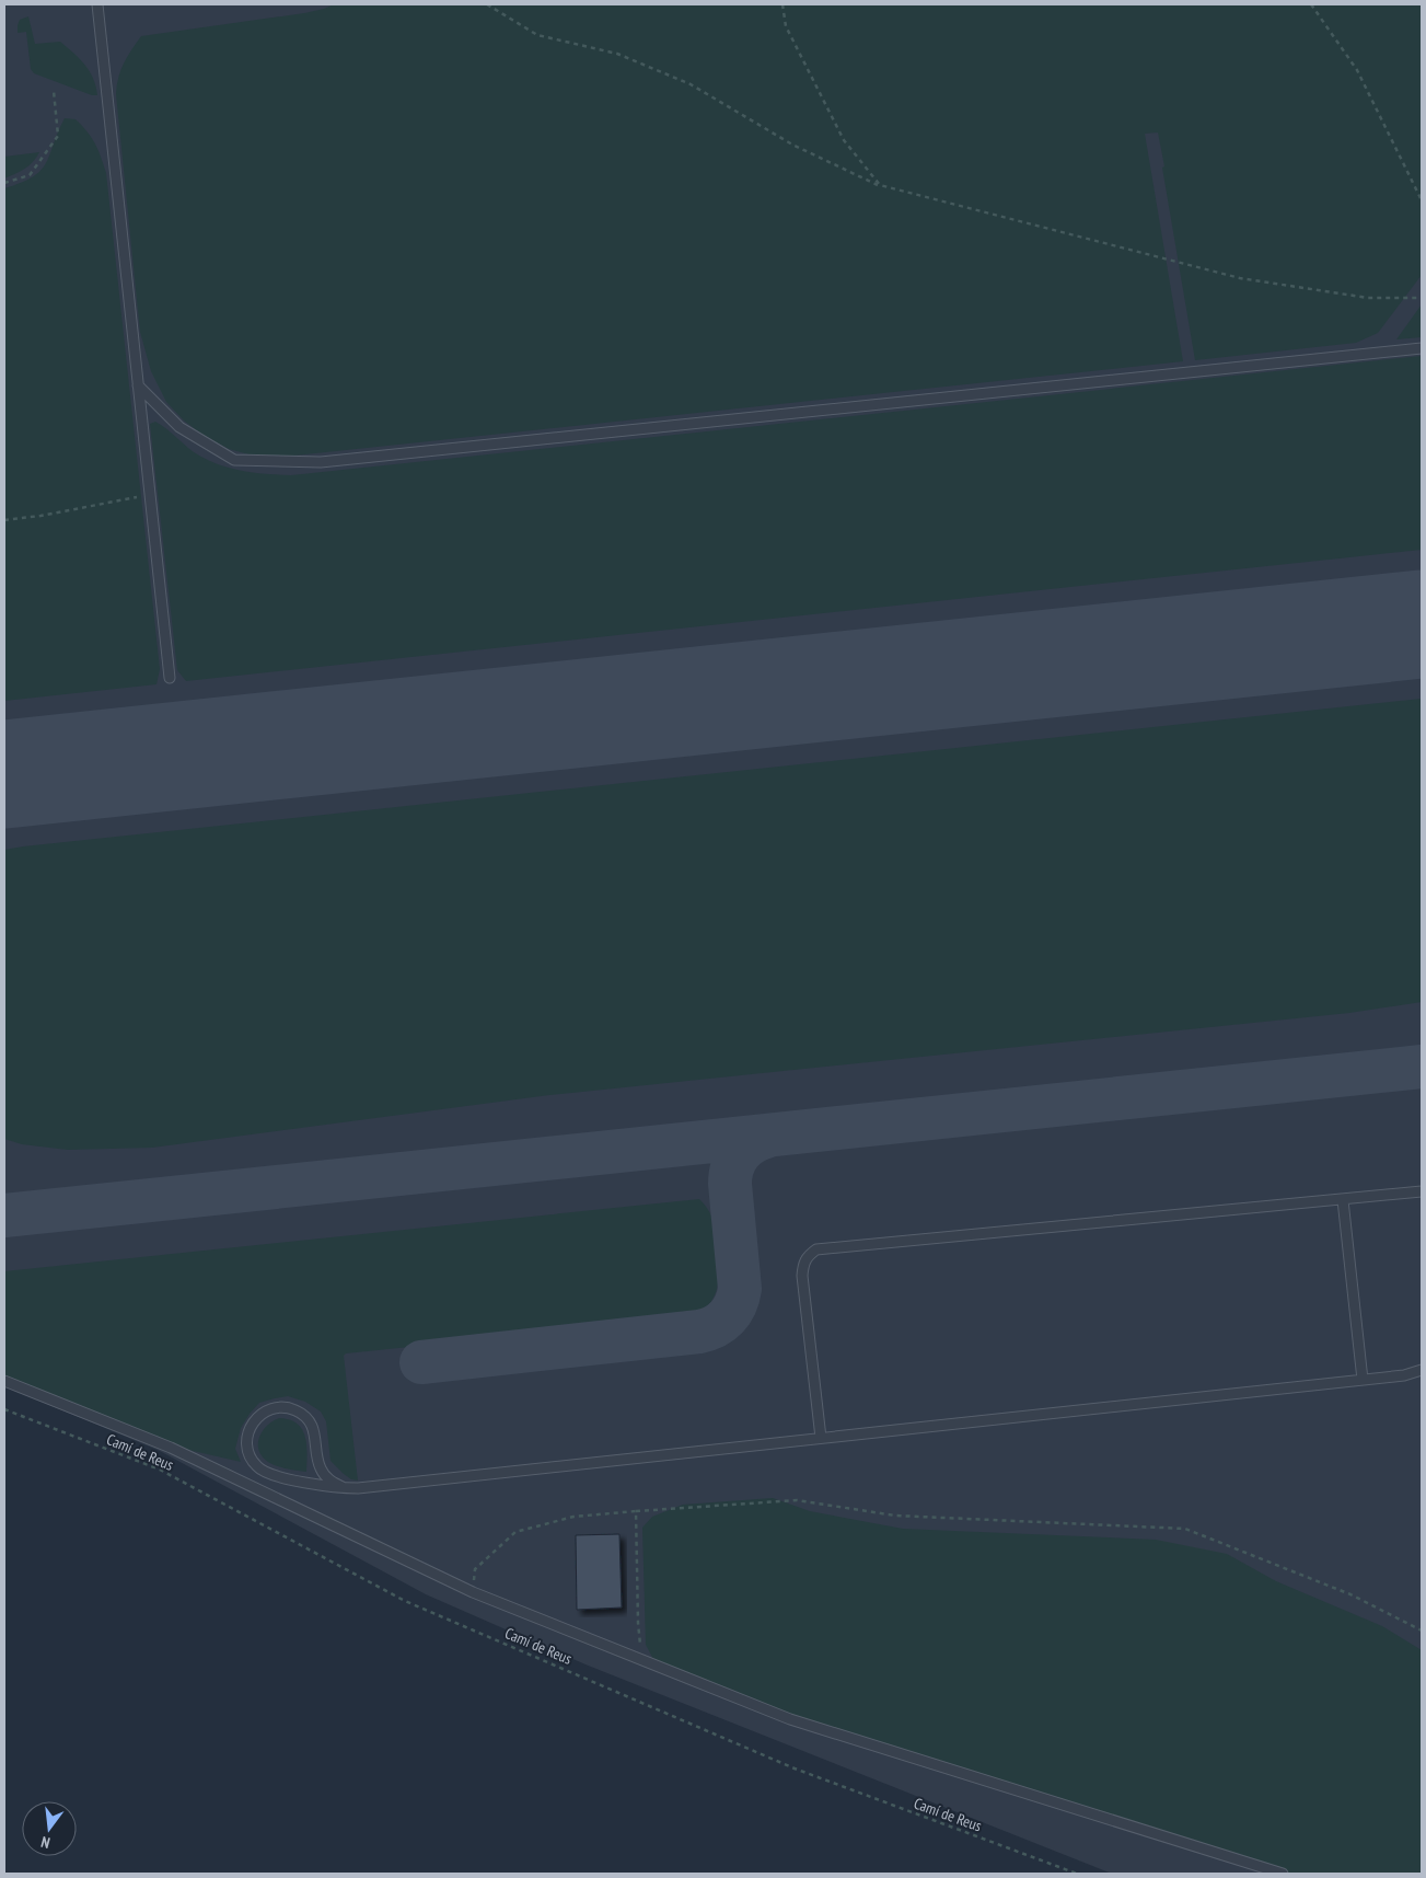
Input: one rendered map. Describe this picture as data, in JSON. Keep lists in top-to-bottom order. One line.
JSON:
{"streets":{"path":["Camí de Reus"]},"north":"bottom"}
